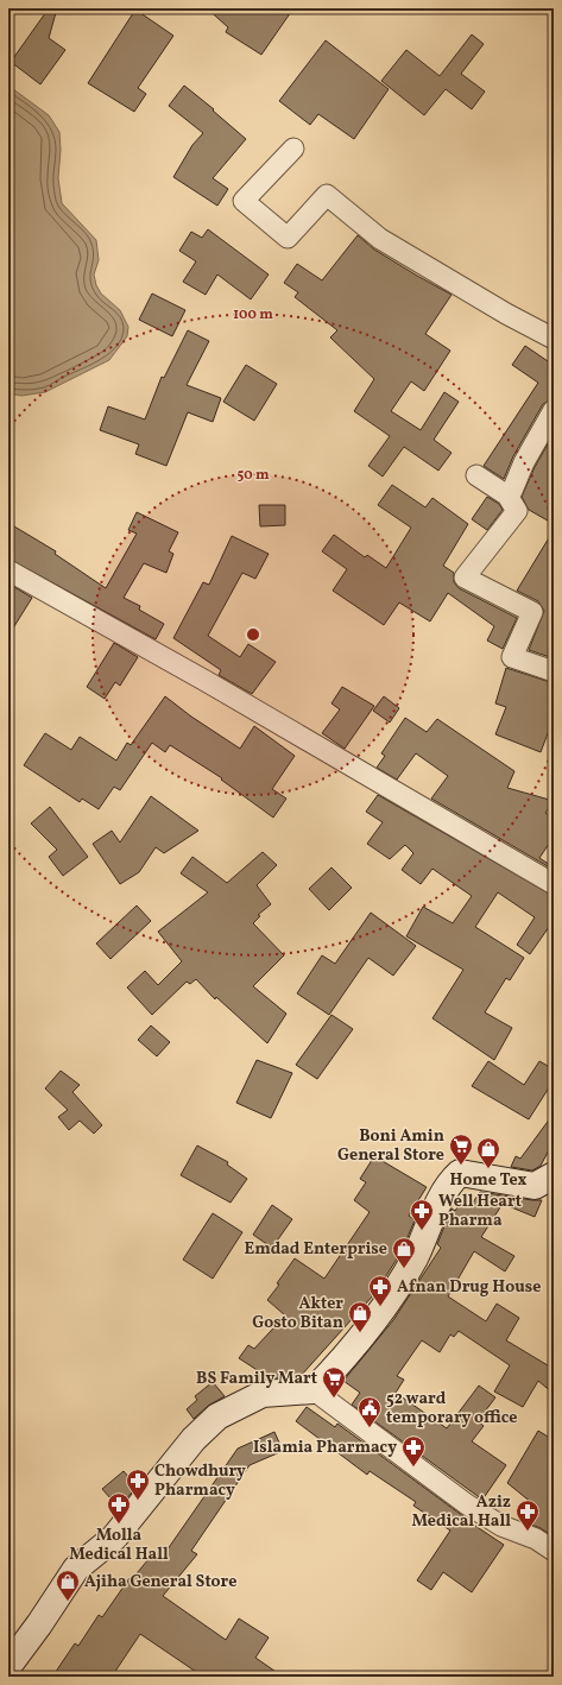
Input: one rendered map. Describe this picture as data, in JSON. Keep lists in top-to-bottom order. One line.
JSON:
{"places":{"supermarket":["Boni Amin General Store","BS Family Mart"],"shop":["Home Tex","Emdad Enterprise","Akter Gosto Bitan","Ajiha General Store"],"pharmacy":["Well Heart Pharma","Afnan Drug House","Islamia Pharmacy","Chowdhury Pharmacy","Molla Medical Hall","Aziz Medical Hall"],"public building":["52 ward temporary office"]},"rings":["100 m","50 m"]}
